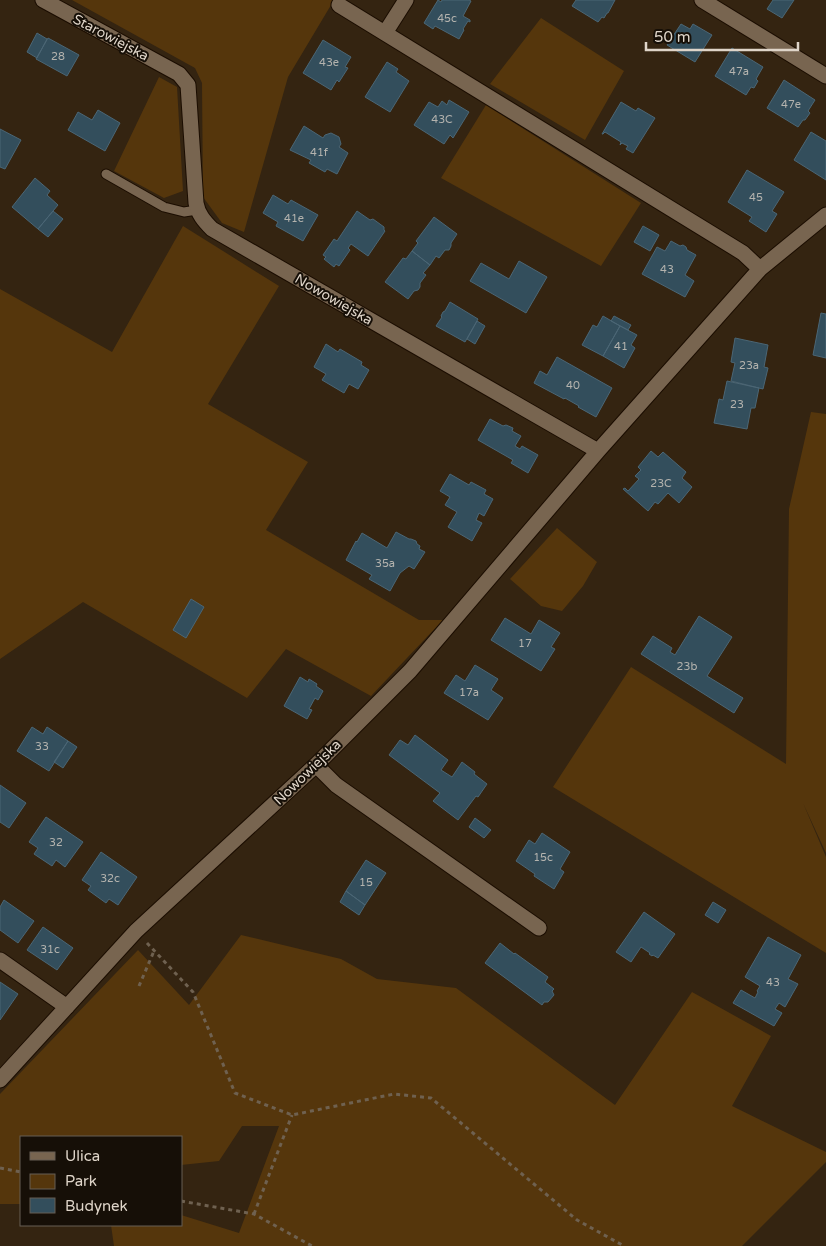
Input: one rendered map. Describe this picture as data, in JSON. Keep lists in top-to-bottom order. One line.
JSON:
{"streets":{"street":["Starowiejska","Nowowiejska"]},"crossings":[["Starowiejska","Nowowiejska"]],"house_numbers":["45c","28","43e","47a","47e","43C","41f","45","41e","43","41","23a","40","23","23C","35a","17","23b","17a","33","32","15c","32c","15","31c","43"],"legend":["Ulica","Park","Budynek"],"scale_bar":"50 m"}
